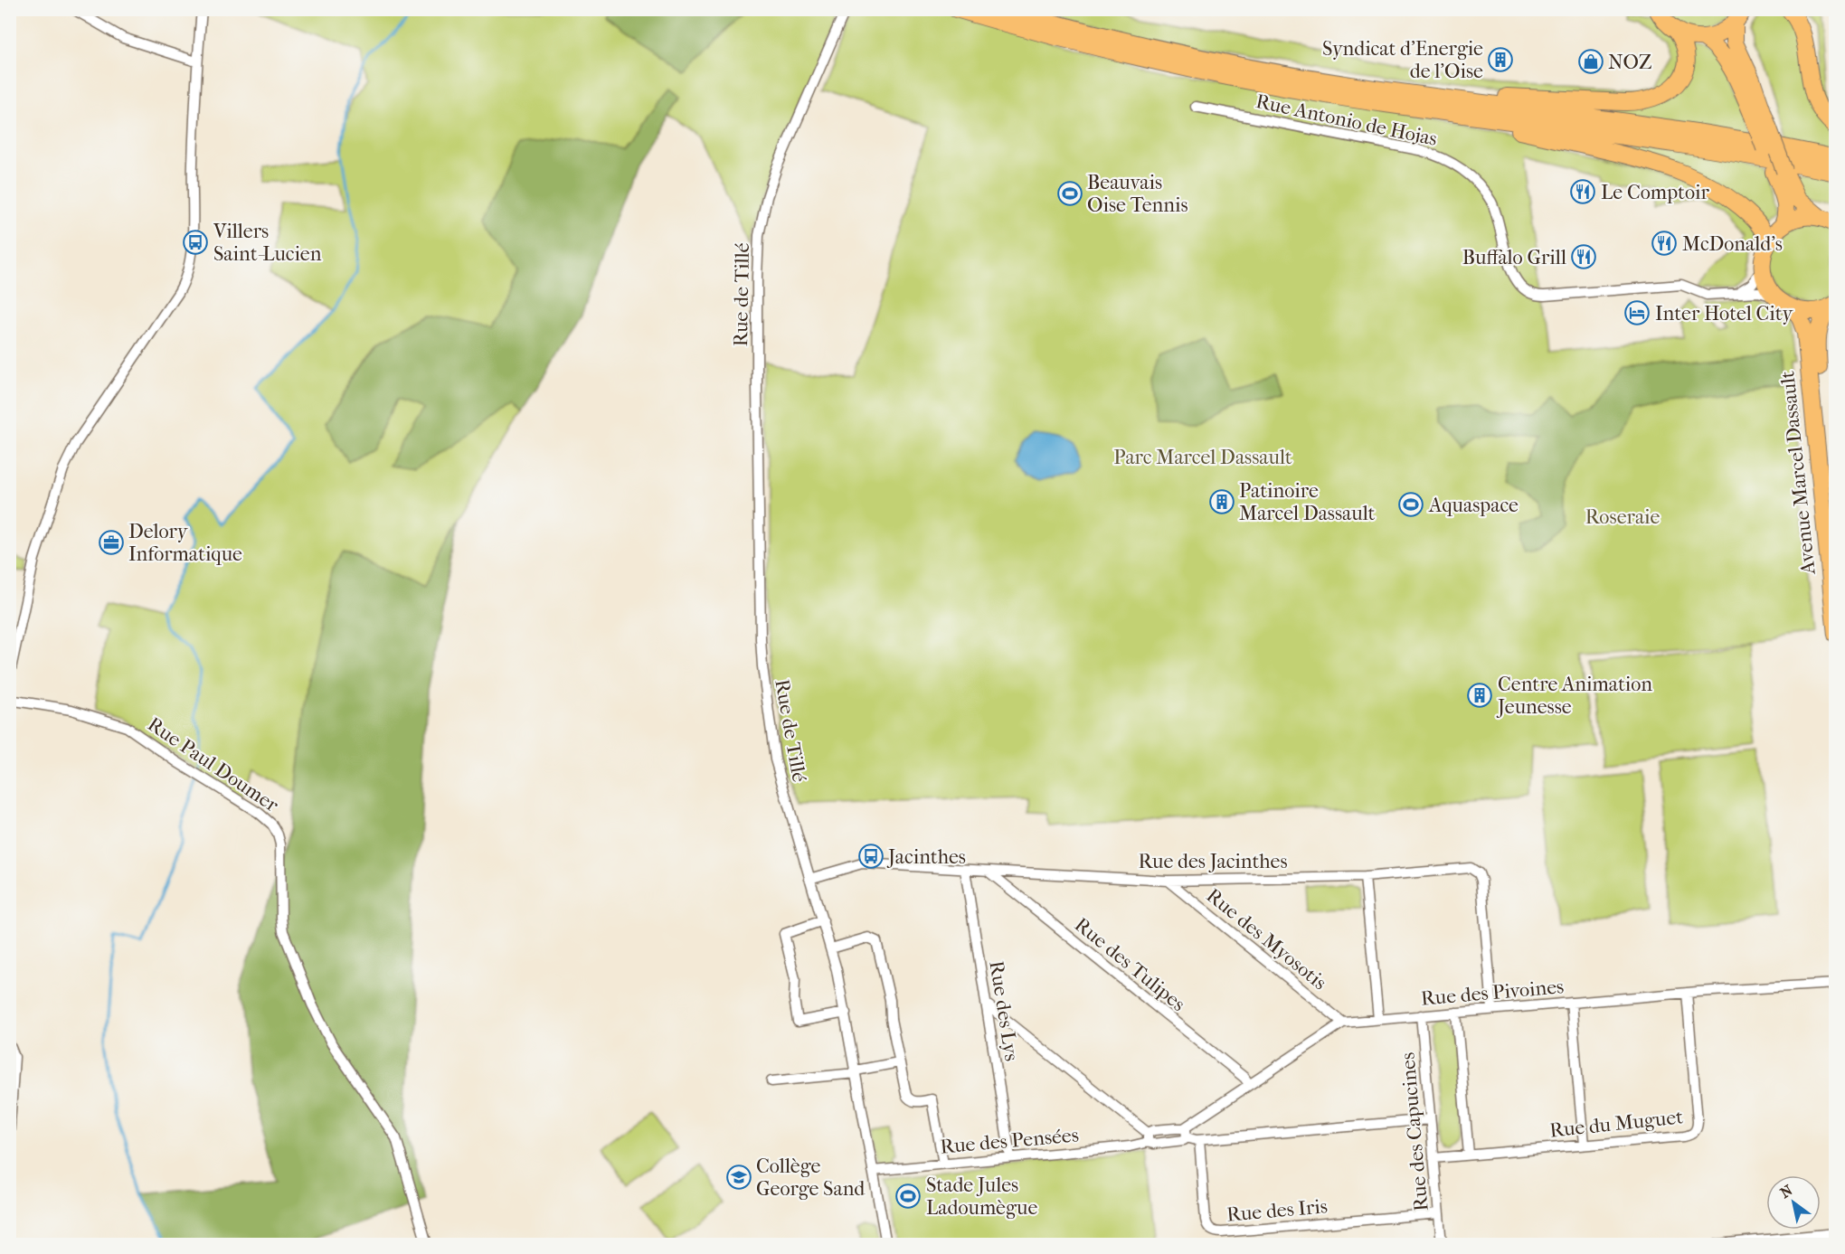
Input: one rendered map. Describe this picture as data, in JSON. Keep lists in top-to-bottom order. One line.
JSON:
{"streets":{"main road":["Avenue Marcel Dassault"],"street":["Rue Antonio de Hojas","Rue de Tillé","Rue Paul Doumer","Rue des Jacinthes","Rue des Myosotis","Rue des Tulipes","Rue des Pivoines","Rue des Lys","Rue du Muguet","Rue des Capucines","Rue des Pensées","Rue des Iris"]},"crossings":[["Rue de Tillé","Rue des Jacinthes"],["Rue de Tillé","Rue des Pensées"],["Rue des Jacinthes","Rue des Myosotis"],["Rue des Jacinthes","Rue des Tulipes"],["Rue des Jacinthes","Rue des Pivoines"],["Rue des Jacinthes","Rue des Lys"],["Rue des Myosotis","Rue des Pivoines"],["Rue des Tulipes","Rue des Pivoines"],["Rue des Pivoines","Rue du Muguet"],["Rue des Pivoines","Rue des Capucines"],["Rue des Pivoines","Rue des Pensées"],["Rue des Lys","Rue des Pensées"],["Rue du Muguet","Rue des Capucines"],["Rue des Capucines","Rue des Pensées"],["Rue des Capucines","Rue des Iris"],["Rue des Pensées","Rue des Iris"]],"parks":["Parc Marcel Dassault","Roseraie"],"places":{"building":["Syndicat d'Energie de l'Oise","Patinoire Marcel Dassault","Centre Animation Jeunesse"],"shop":["NOZ"],"restaurant":["Le Comptoir","McDonald's","Buffalo Grill"],"sports":["Beauvais Oise Tennis","Aquaspace","Stade Jules Ladoumègue"],"bus stop":["Villers Saint-Lucien","Jacinthes"],"hotel":["Inter Hotel City"],"office":["Delory Informatique"],"school or university":["Collège George Sand"]},"north":"top left"}
